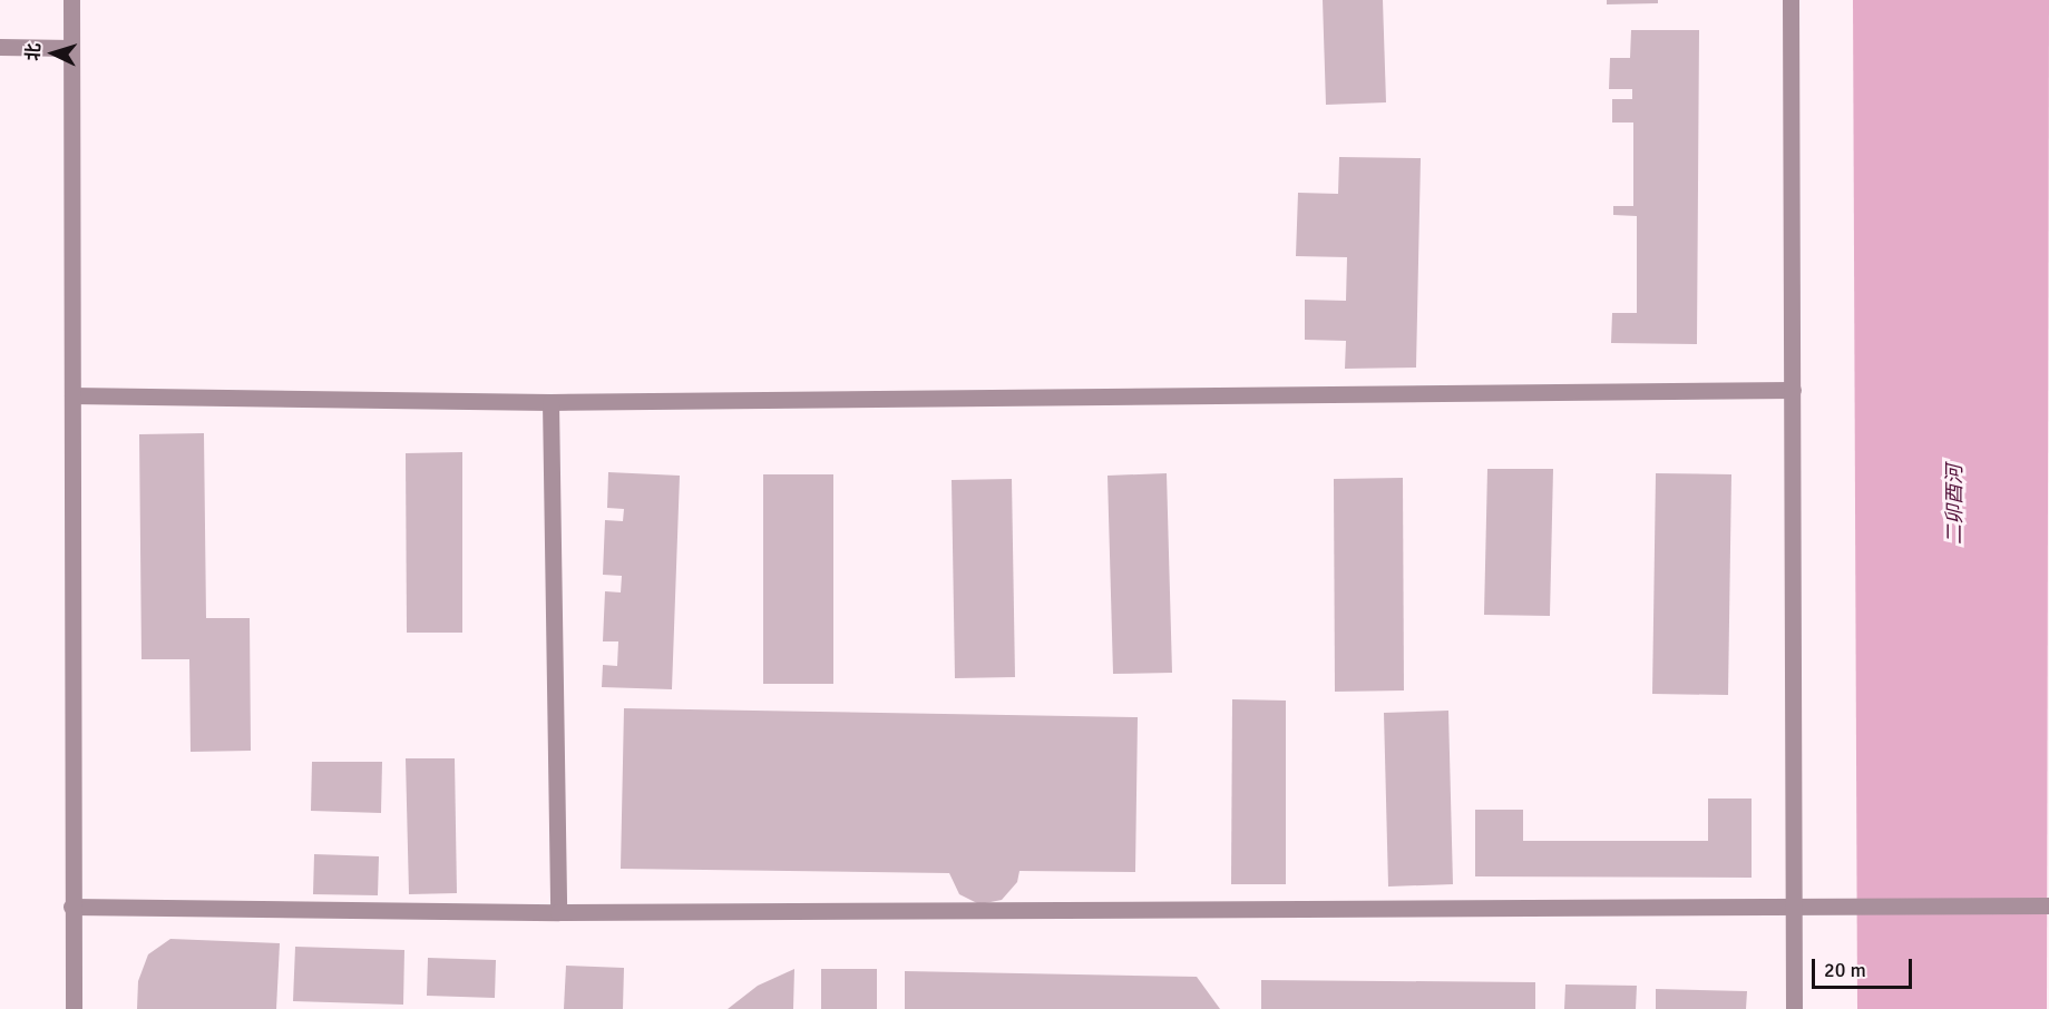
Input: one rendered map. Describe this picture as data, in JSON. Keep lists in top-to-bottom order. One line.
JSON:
{"water":["二卯酉河"],"scale_bar":"20 m","north":"left"}
